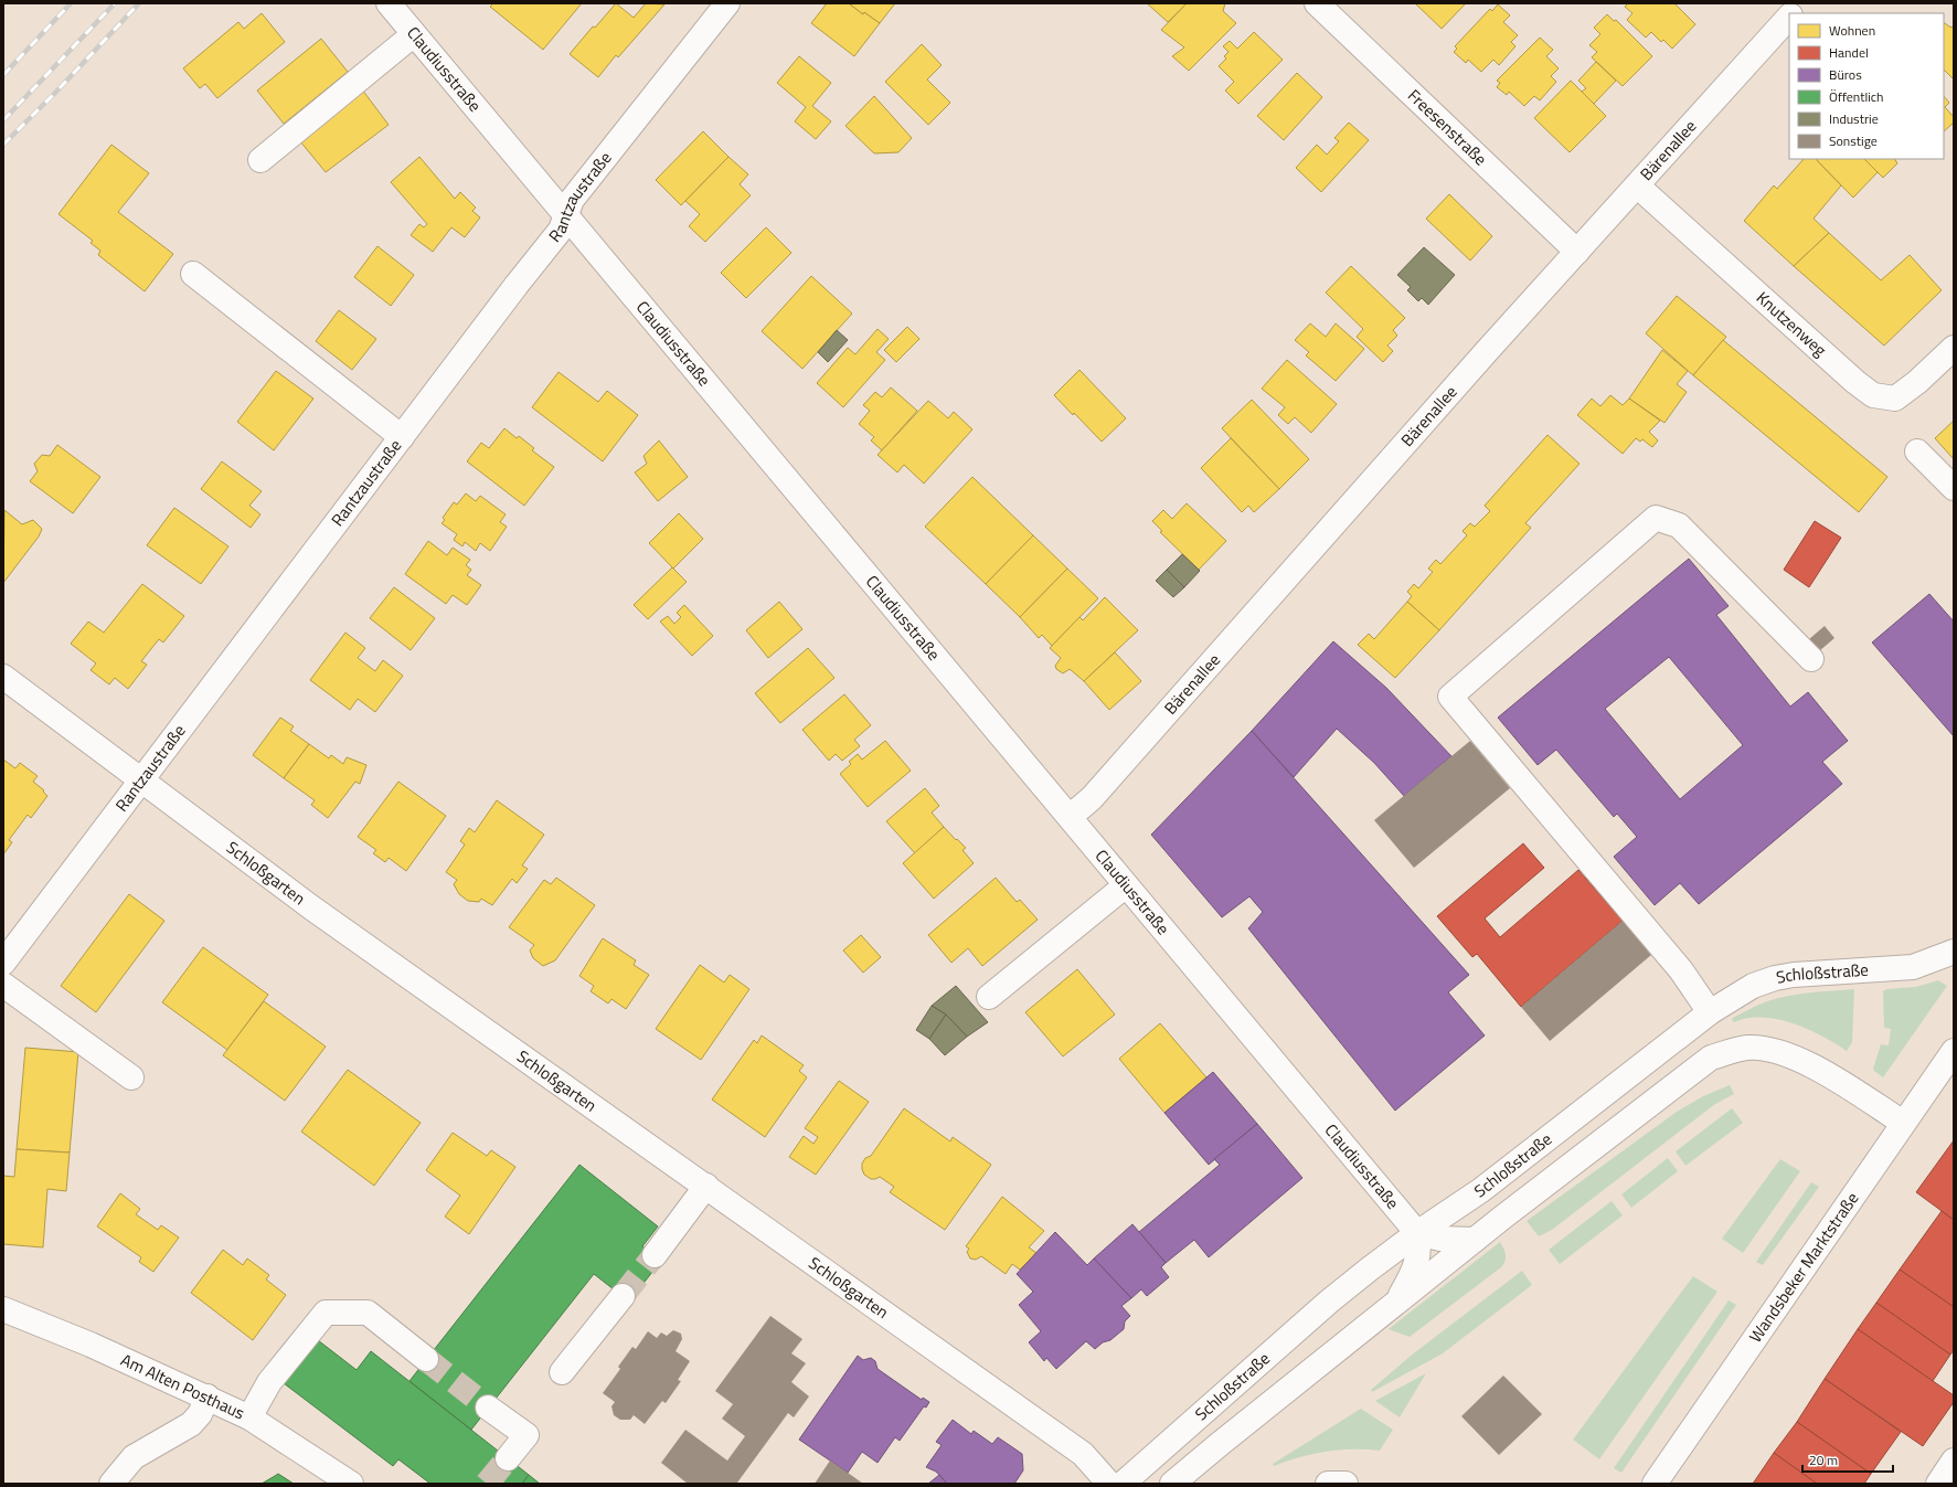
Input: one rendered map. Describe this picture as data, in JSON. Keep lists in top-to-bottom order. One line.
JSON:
{"streets":{"street":["Claudiusstraße","Freesenstraße","Bärenallee","Rantzaustraße","Knutzenweg","Schloßgarten","Schloßstraße","Wandsbeker Marktstraße","Am Alten Posthaus"]},"crossings":[["Claudiusstraße","Bärenallee"],["Claudiusstraße","Rantzaustraße"],["Claudiusstraße","Schloßstraße"],["Freesenstraße","Bärenallee"],["Bärenallee","Knutzenweg"],["Rantzaustraße","Schloßgarten"],["Schloßstraße","Wandsbeker Marktstraße"]],"legend":["Wohnen","Handel","Büros","Öffentlich","Industrie","Sonstige"],"scale_bar":"20 m"}
